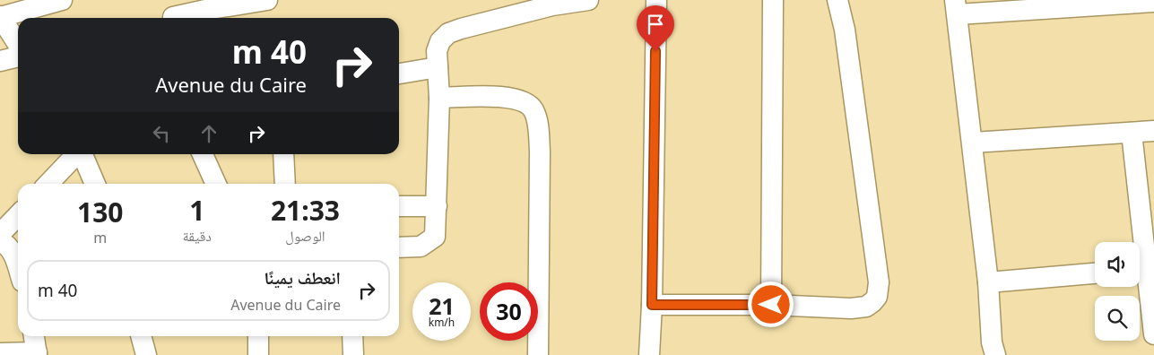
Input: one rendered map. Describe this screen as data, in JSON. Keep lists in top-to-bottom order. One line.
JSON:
{"page":{"turn":["40 m","Avenue du Caire"],"eta":["21:33","الوصول","1","دقيقة","130","m"],"list":[{"name":"انعطف يمينًا","note":"Avenue du Caire","value":"40 m"}],"speed":"21 km/h","limit":"30"}}
